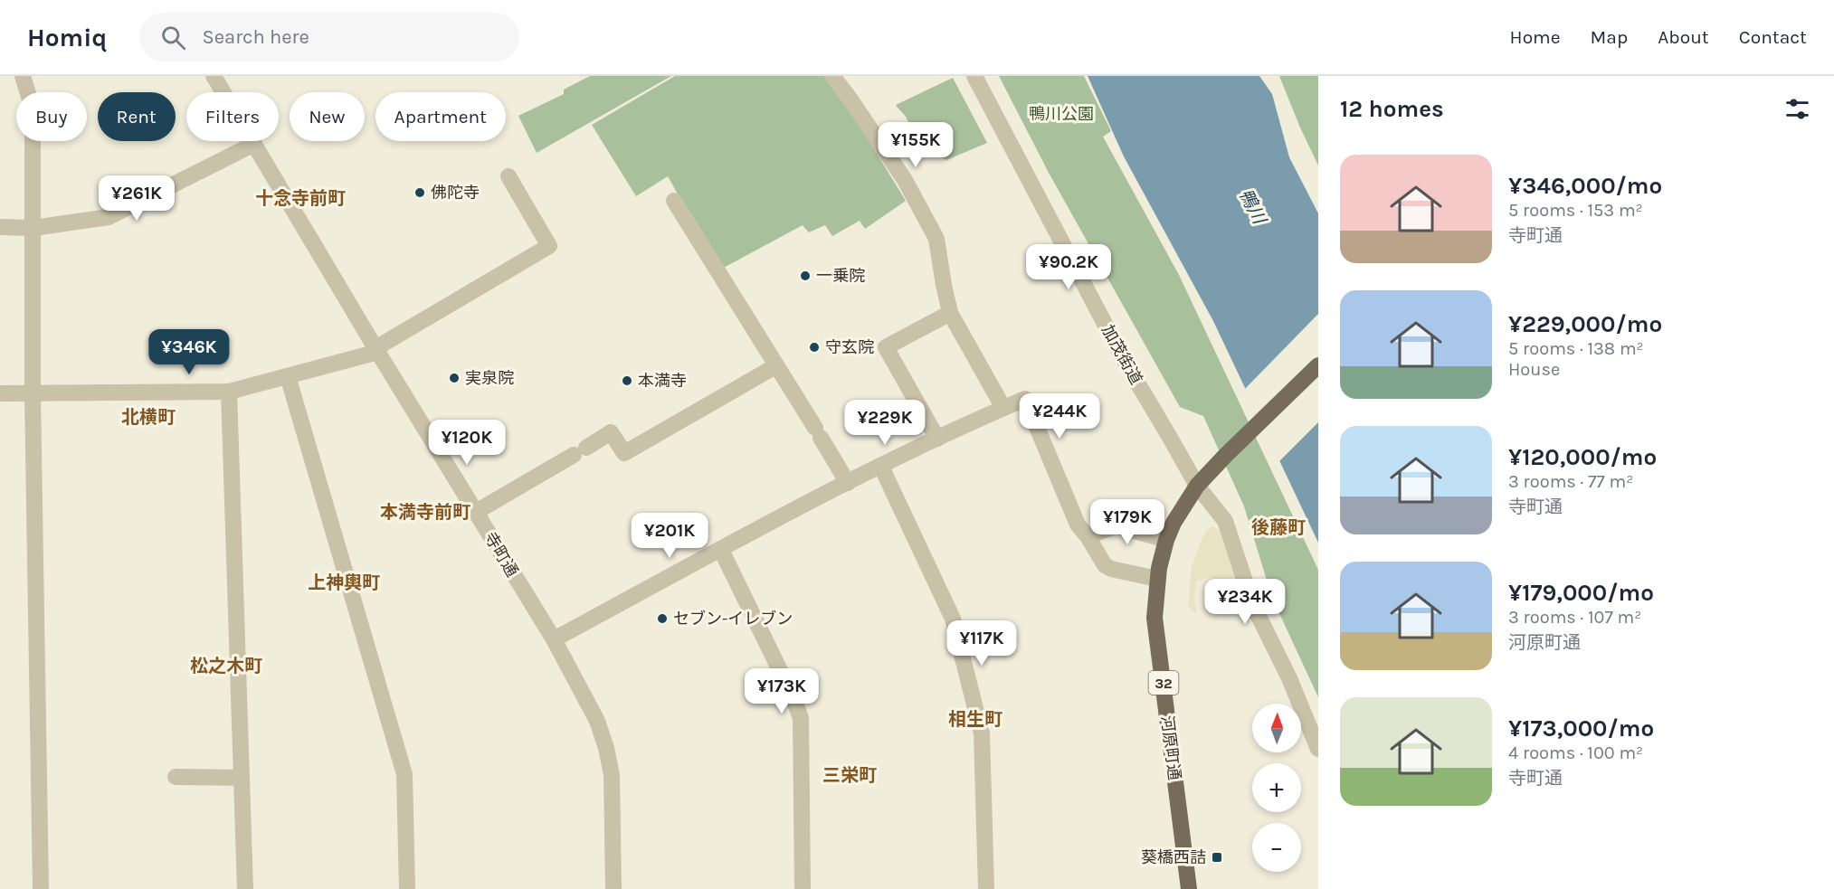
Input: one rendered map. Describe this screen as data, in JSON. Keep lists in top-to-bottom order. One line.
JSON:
{"streets":{"main road":["32","河原町通"],"street":["加茂街道","寺町通"]},"crossings":[["加茂街道","32"],["加茂街道","河原町通"],["32","河原町通"]],"districts":["十念寺前町","北横町","本満寺前町","後藤町","上神輿町","松之木町","相生町","三栄町"],"water":["鴨川"],"parks":["鴨川公園"],"places":{"other":["佛陀寺","一乗院","守玄院","実泉院","本満寺","セブン-イレブン"],"transit":["葵橋西詰"]},"north":"top","page":{"header":"Homiq","search":"Search here","nav":["Home","Map","About","Contact"],"heading":"12 homes","chip":["Buy","Rent","Filters","New","Apartment"],"price":["¥155K","¥261K","¥90.2K","¥346K","¥244K","¥229K","¥120K","¥179K","¥201K","¥234K","¥117K","¥173K"],"list":[{"name":"¥346,000/mo","note":"5 rooms · 153 m² · 寺町通"},{"name":"¥229,000/mo","note":"5 rooms · 138 m² · House"},{"name":"¥120,000/mo","note":"3 rooms · 77 m² · 寺町通"},{"name":"¥179,000/mo","note":"3 rooms · 107 m² · 河原町通"},{"name":"¥173,000/mo","note":"4 rooms · 100 m² · 寺町通"}],"map_buttons":["+","−"]}}
